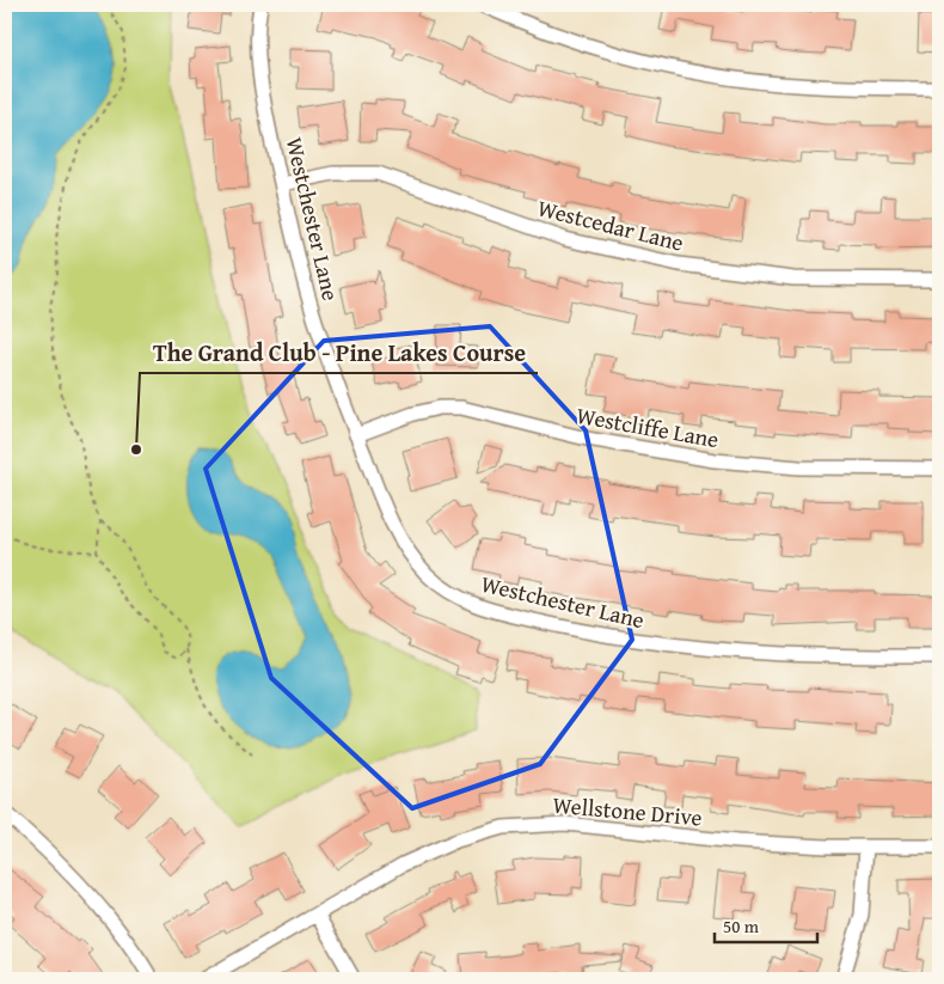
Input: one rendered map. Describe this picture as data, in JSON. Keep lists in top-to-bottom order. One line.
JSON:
{"streets":{"street":["Westchester Lane","Westcedar Lane","Westcliffe Lane","Wellstone Drive"]},"crossings":[["Westchester Lane","Westcedar Lane"],["Westchester Lane","Westcliffe Lane"]],"places":["The Grand Club - Pine Lakes Course"],"scale_bar":"50 m"}
